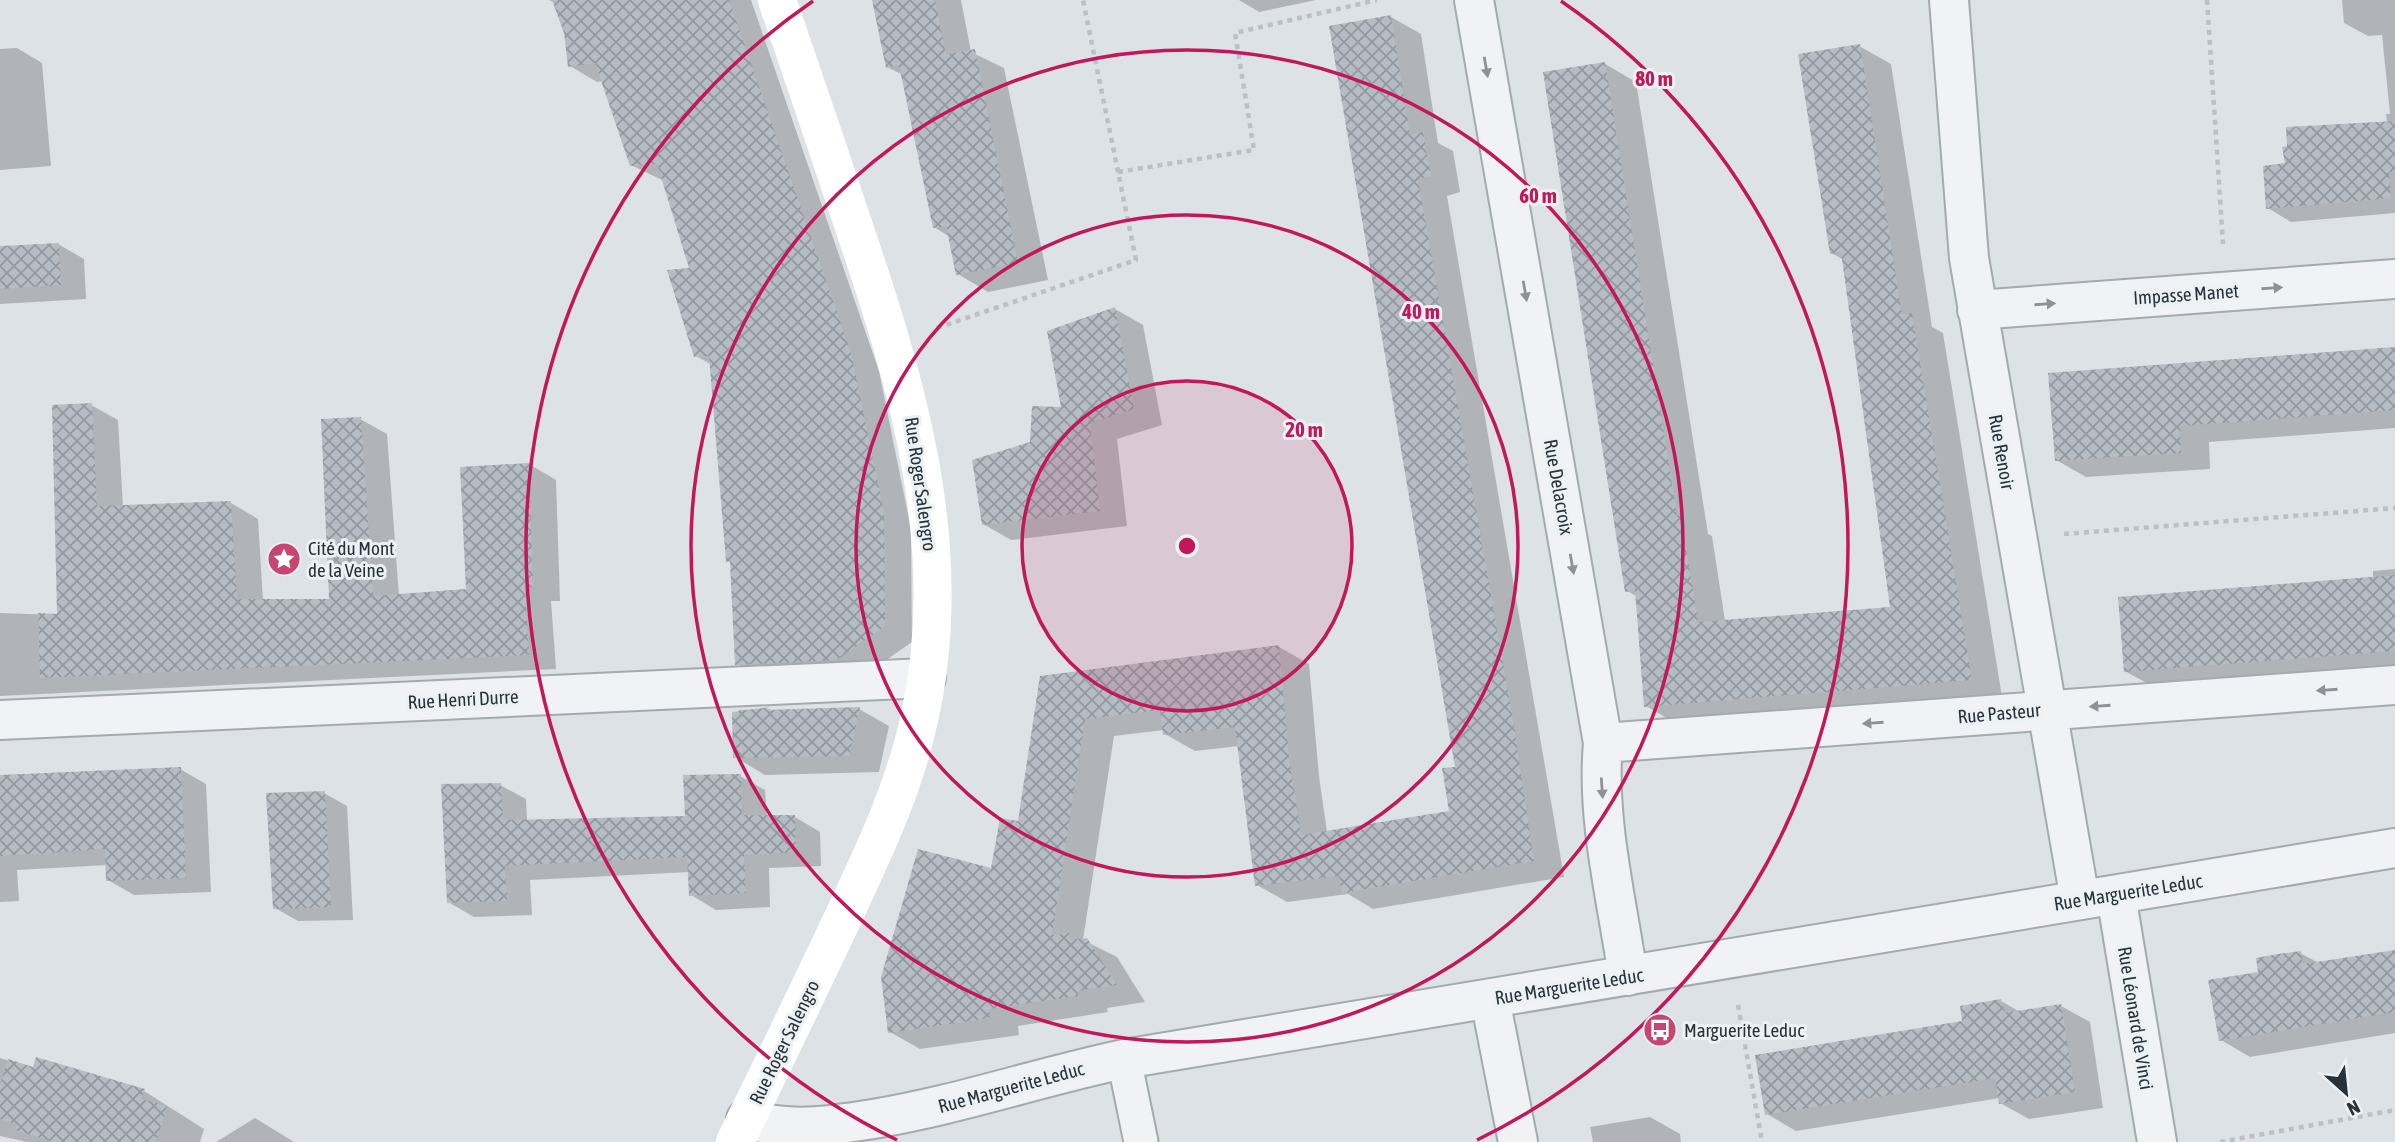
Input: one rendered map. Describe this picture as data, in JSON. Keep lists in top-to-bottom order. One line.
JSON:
{"streets":{"street":["Impasse Manet","Rue Renoir","Rue Roger Salengro","Rue Delacroix","Rue Henri Durre","Rue Pasteur","Rue Marguerite Leduc","Rue Léonard de Vinci"]},"crossings":[["Impasse Manet","Rue Renoir"],["Rue Renoir","Rue Pasteur"],["Rue Renoir","Rue Marguerite Leduc"],["Rue Renoir","Rue Léonard de Vinci"],["Rue Roger Salengro","Rue Henri Durre"],["Rue Roger Salengro","Rue Marguerite Leduc"],["Rue Delacroix","Rue Pasteur"],["Rue Delacroix","Rue Marguerite Leduc"],["Rue Marguerite Leduc","Rue Léonard de Vinci"]],"one_way":["Impasse Manet","Rue Delacroix","Rue Pasteur"],"places":{"place":["Cité du Mont de la Veine"],"bus stop":["Marguerite Leduc"]},"north":"bottom right","rings":["80 m","60 m","40 m","20 m"]}
